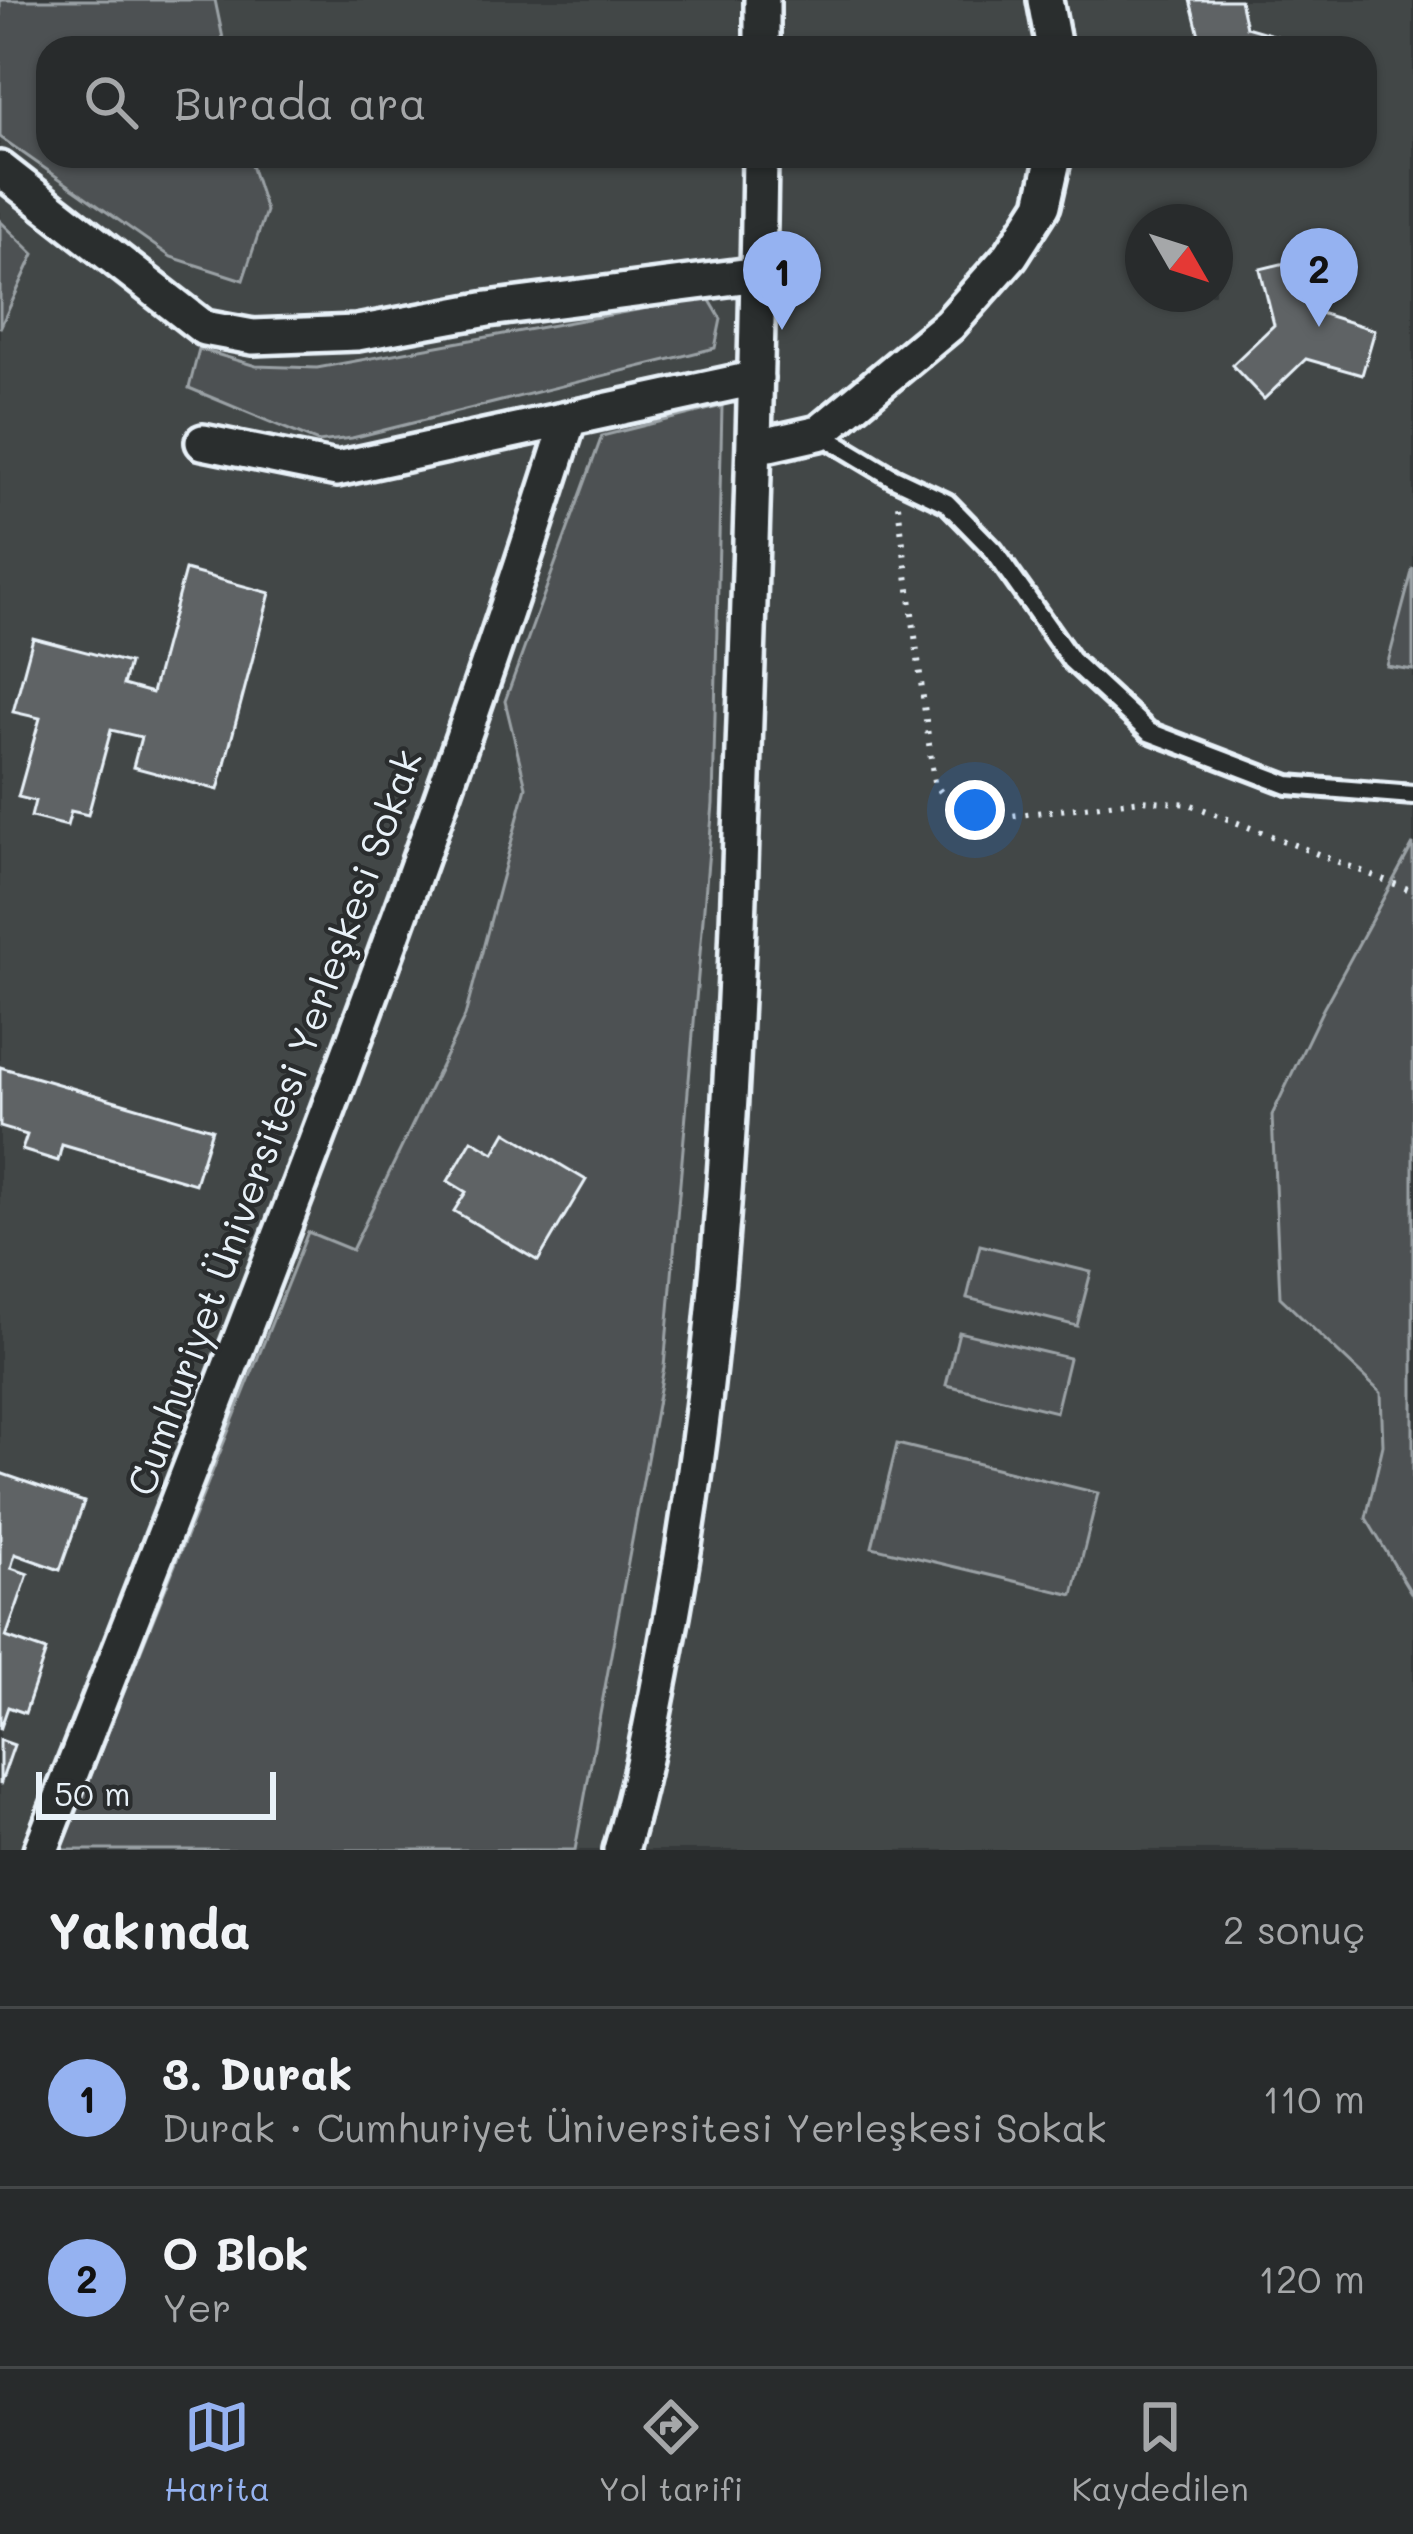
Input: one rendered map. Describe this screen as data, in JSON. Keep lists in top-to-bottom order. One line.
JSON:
{"streets":{"street":["Cumhuriyet Üniversitesi Yerleşkesi Sokak"]},"scale_bar":"50 m","north":"bottom right","page":{"search":"Burada ara","pins":["2","1"],"scale":"50 m","heading":["Yakında","2 sonuç"],"list":[{"mark":"1","name":"3. Durak","note":"Durak · Cumhuriyet Üniversitesi Yerleşkesi Sokak","value":"110 m"},{"mark":"2","name":"O Blok","note":"Yer","value":"120 m"}],"nav":["Harita","Yol tarifi","Kaydedilen"]}}
